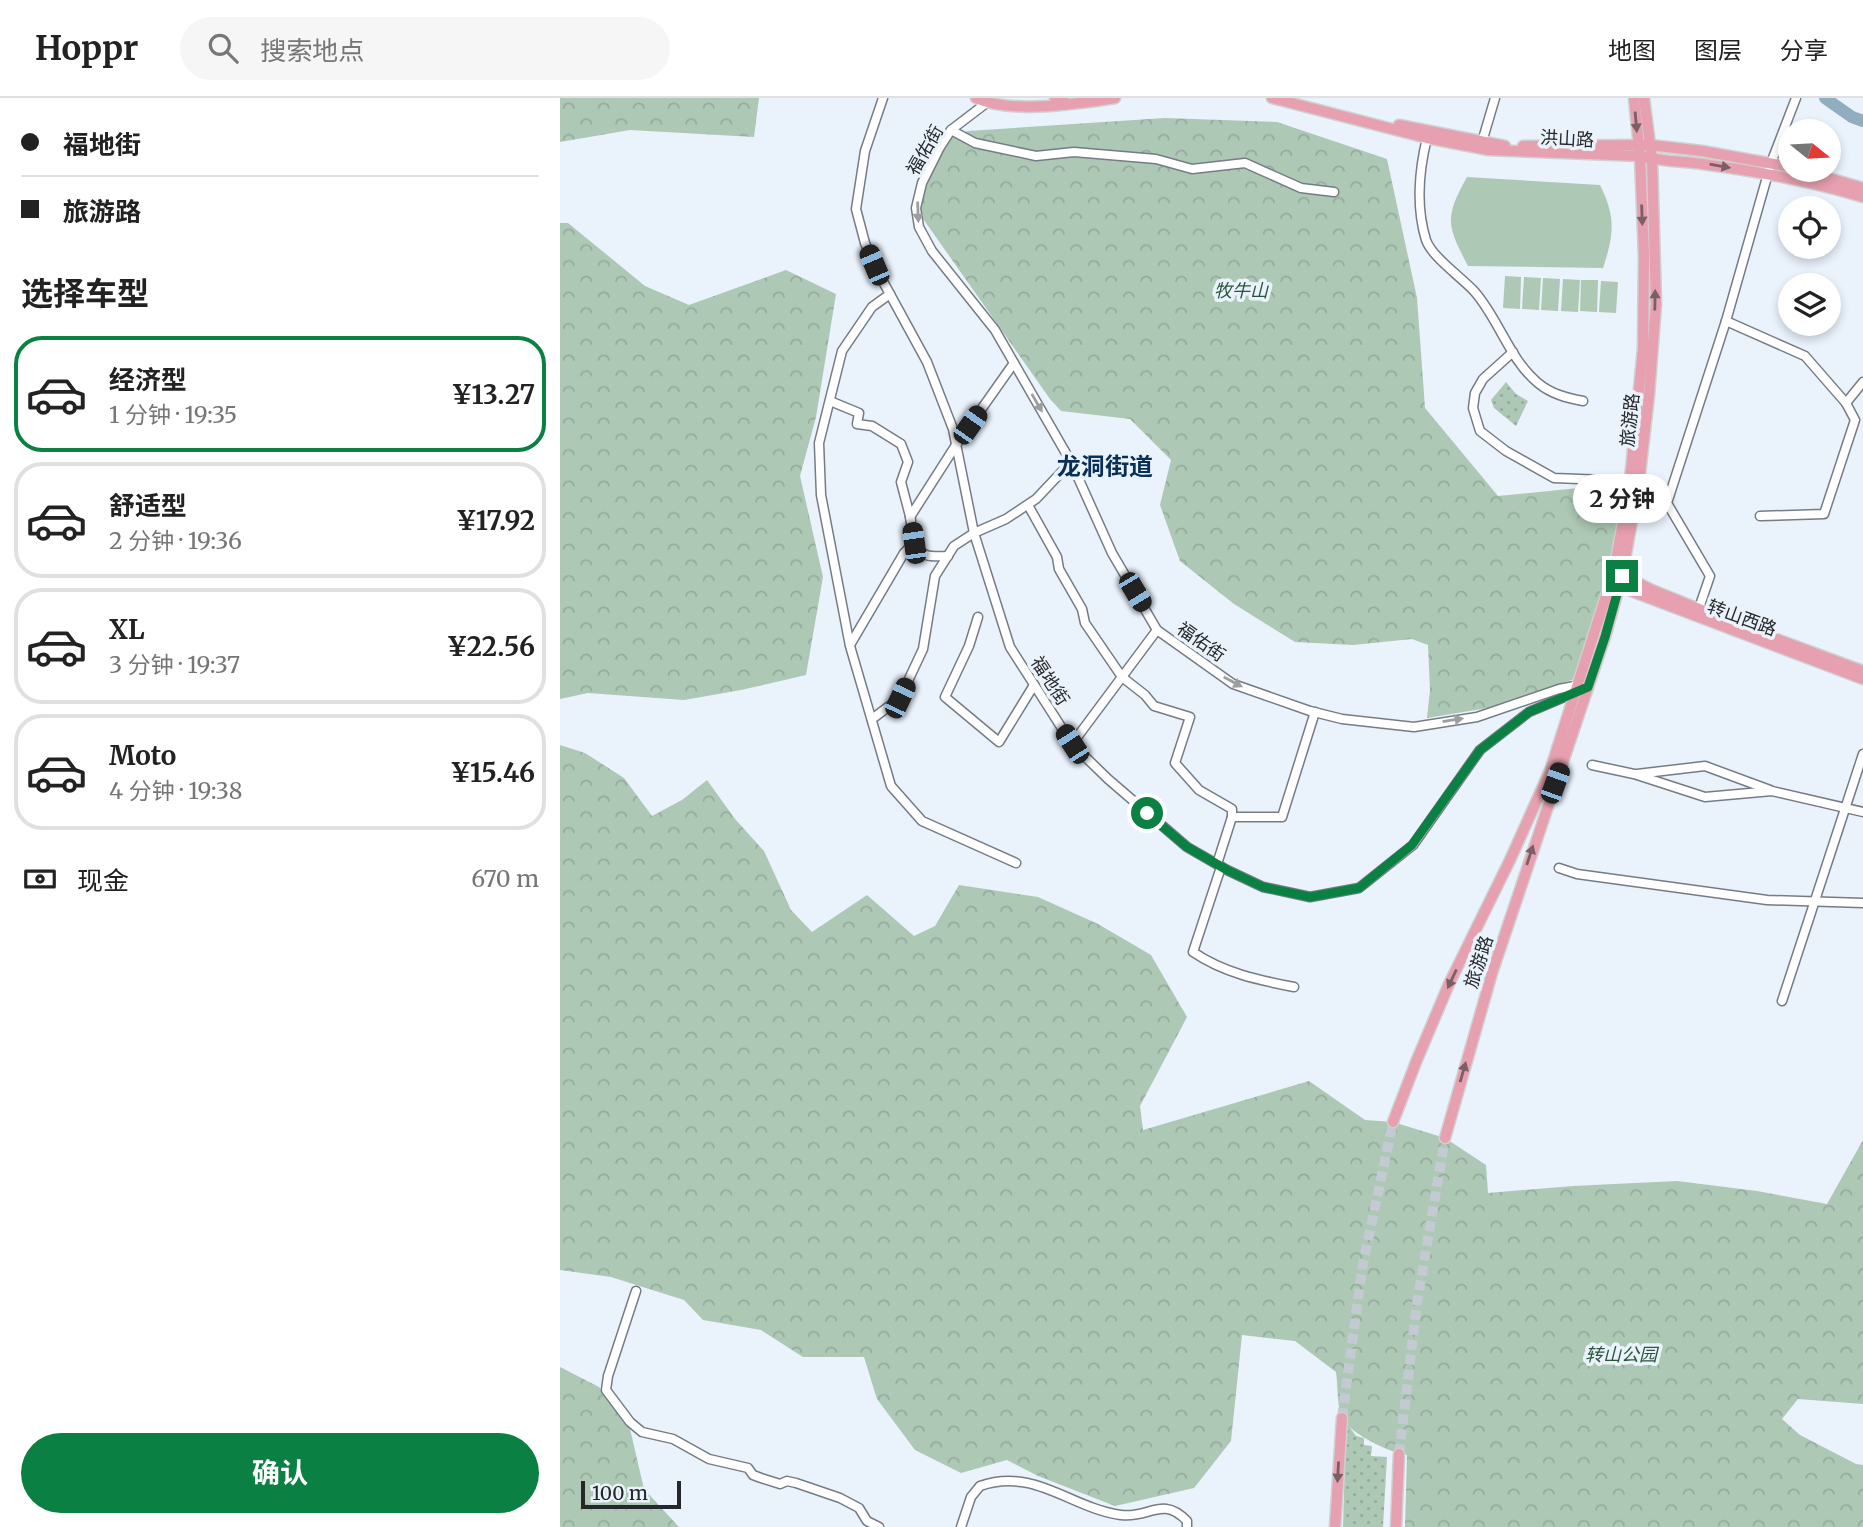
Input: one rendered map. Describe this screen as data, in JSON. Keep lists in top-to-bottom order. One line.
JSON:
{"streets":{"main road":["洪山路","旅游路","转山西路"],"street":["福佑街","福地街"]},"crossings":[["洪山路","旅游路"],["福佑街","旅游路"],["福佑街","福地街"],["旅游路","转山西路"],["旅游路","福地街"]],"districts":["龙洞街道"],"parks":["牧牛山","转山公园"],"scale_bar":"100 m","north":"right","page":{"header":"Hoppr","search":"搜索地点","nav":["地图","图层","分享"],"banner":["福地街","旅游路"],"heading":"选择车型","list":[{"name":"经济型","note":"1 分钟 · 19:35","value":"¥13.27"},{"name":"舒适型","note":"2 分钟 · 19:36","value":"¥17.92"},{"name":"XL","note":"3 分钟 · 19:37","value":"¥22.56"},{"name":"Moto","note":"4 分钟 · 19:38","value":"¥15.46"}],"bubble":"2 分钟","pay":["现金","670 m"],"buttons":"确认","scale":"100 m"}}
